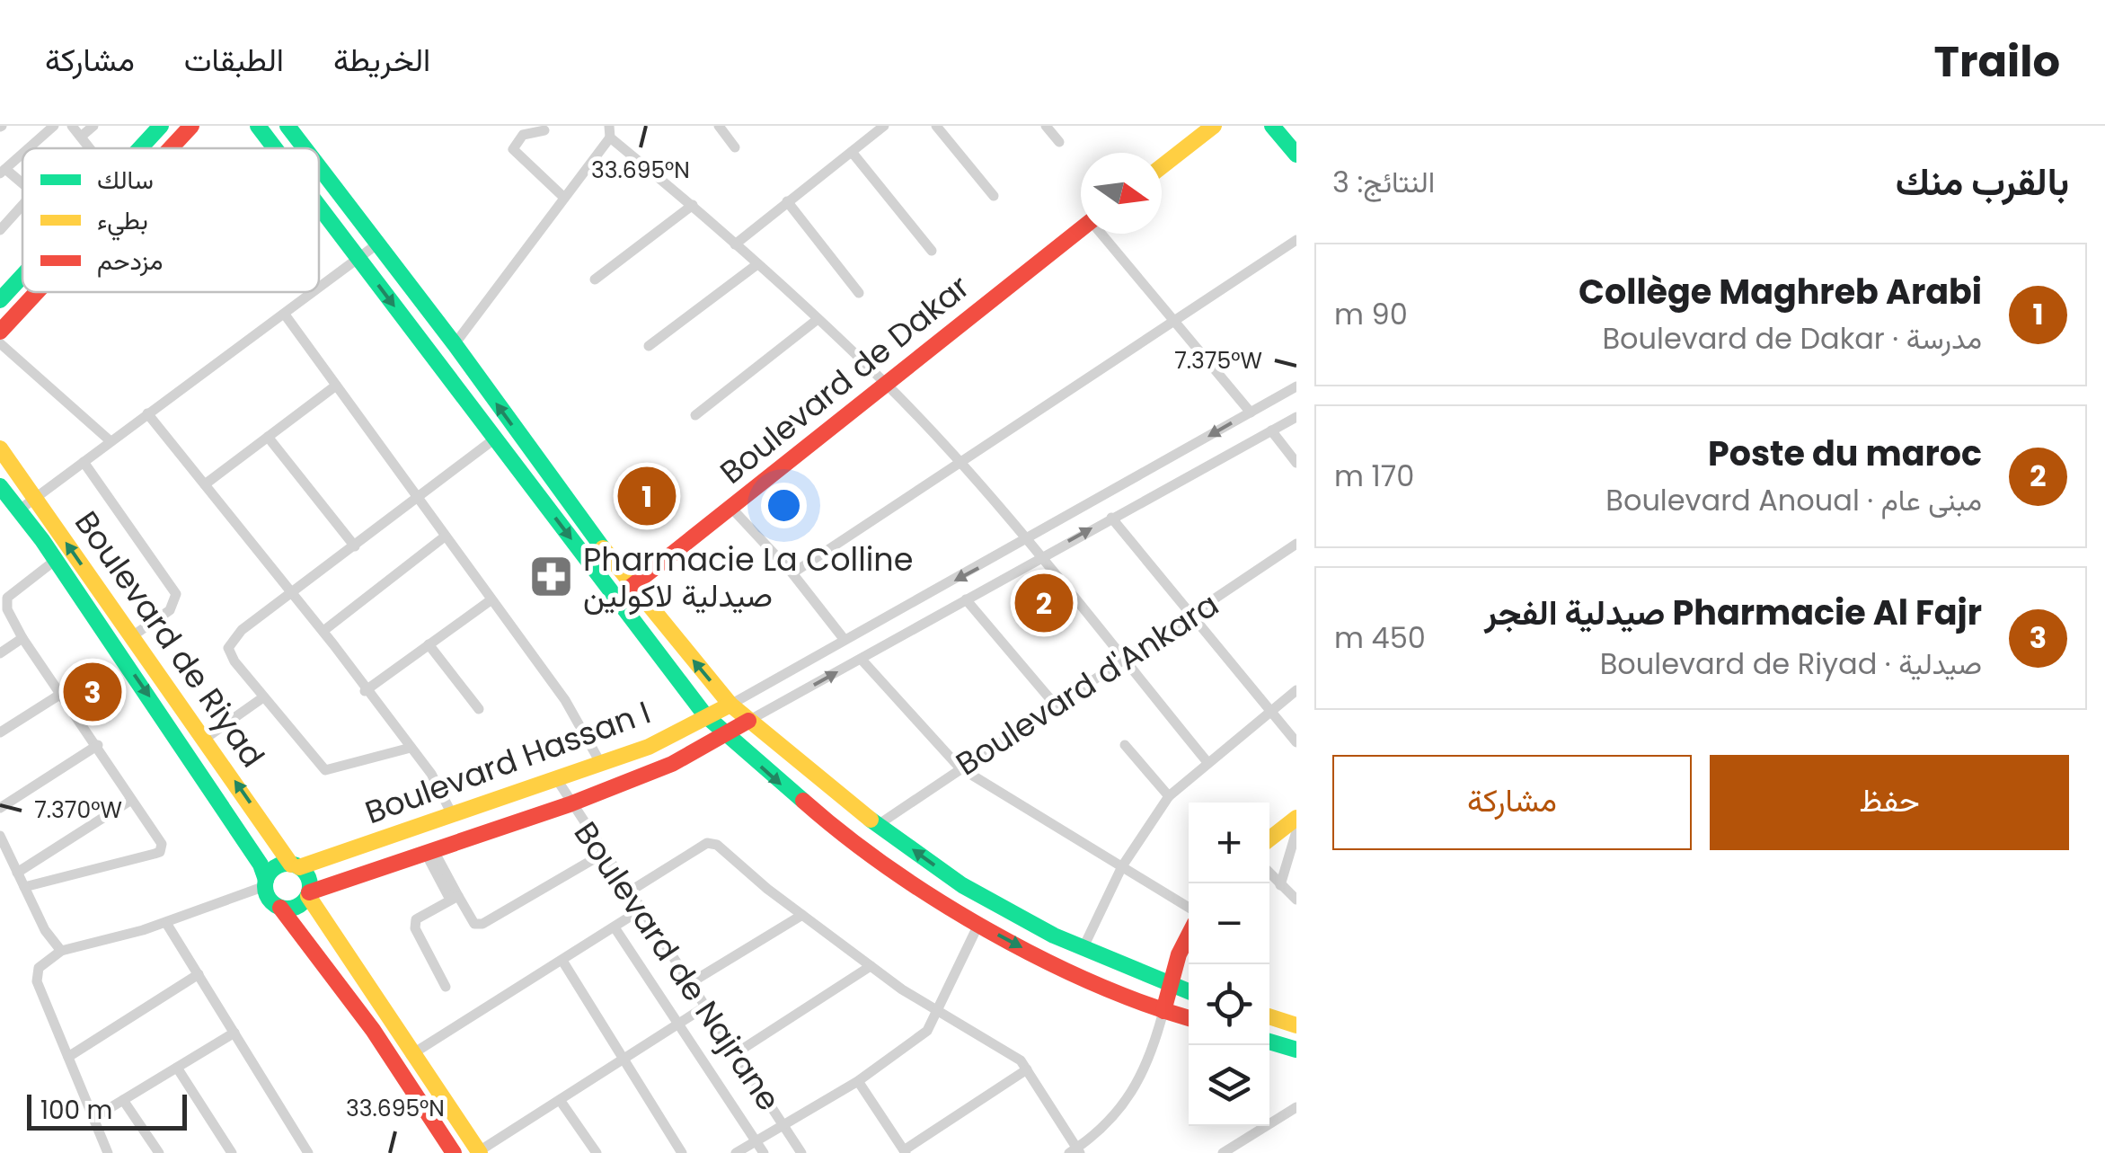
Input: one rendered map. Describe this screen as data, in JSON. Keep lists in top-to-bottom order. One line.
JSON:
{"streets":{"main road":["Boulevard de Dakar","Boulevard de Riyad","Boulevard Hassan I"],"street":["Boulevard d'Ankara","Boulevard de Najrane"]},"crossings":[["Boulevard de Riyad","Boulevard Hassan I"],["Boulevard Hassan I","Boulevard de Najrane"]],"places":{"pharmacy":["Pharmacie La Colline صيدلية لاكولين"]},"legend":["سالك","بطيء","مزدحم"],"scale_bar":"100 m","north":"right","page":{"header":"Trailo","nav":["الخريطة","الطبقات","مشاركة"],"heading":["بالقرب منك","النتائج: 3"],"list":[{"mark":"1","name":"Collège Maghreb Arabi","note":"مدرسة · Boulevard de Dakar","value":"90 m"},{"mark":"2","name":"Poste du maroc","note":"مبنى عام · Boulevard Anoual","value":"170 m"},{"mark":"3","name":"Pharmacie Al Fajr صيدلية الفجر","note":"صيدلية · Boulevard de Riyad","value":"450 m"}],"pins":["1","2","3"],"buttons":["حفظ","مشاركة"],"map_buttons":["+","−"],"scale":"100 m"},"coordinates":["33.695°N","7.375°W","7.370°W"]}
